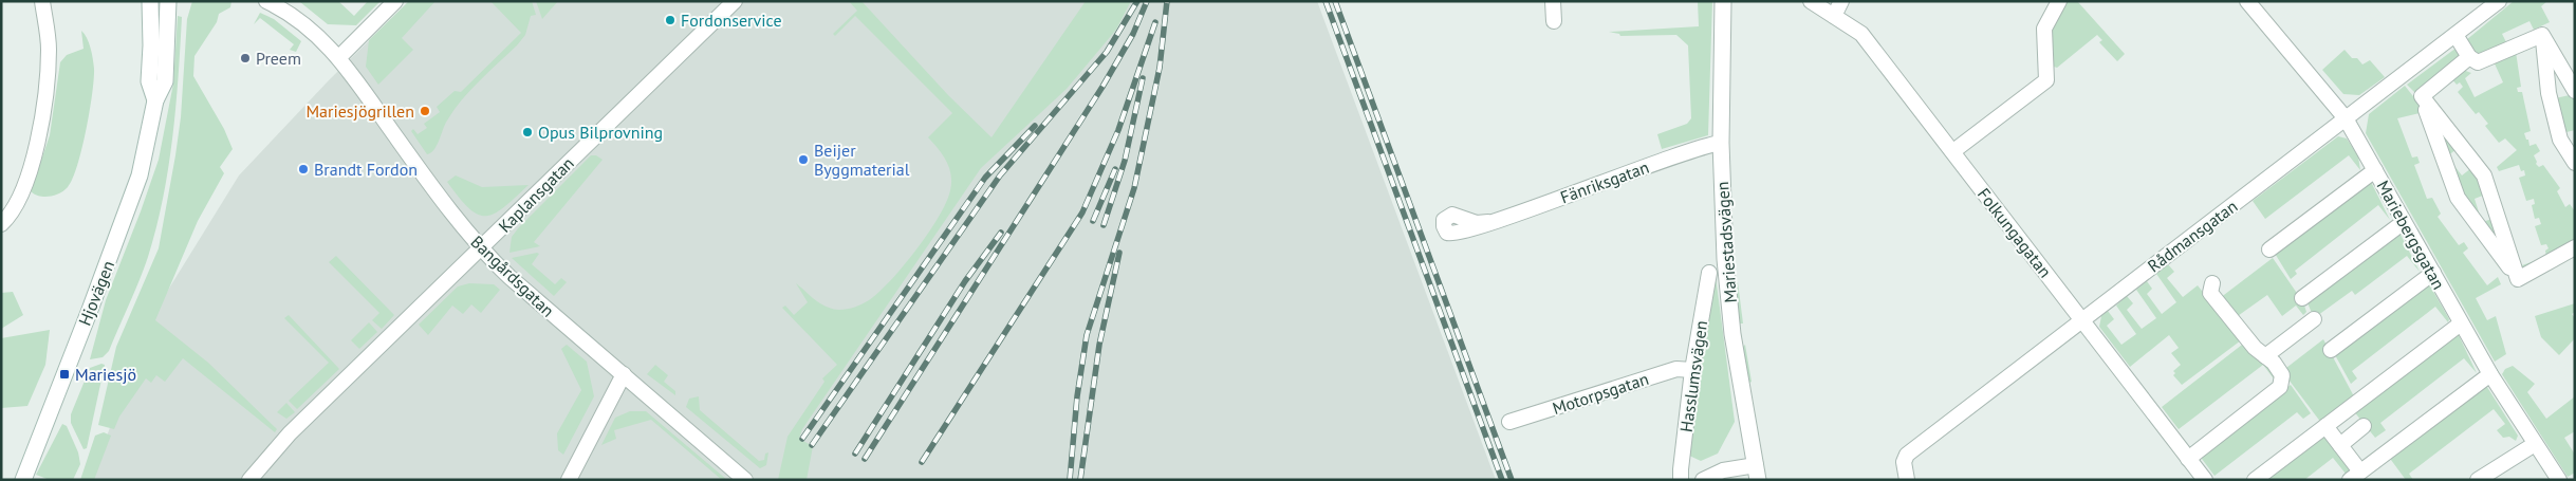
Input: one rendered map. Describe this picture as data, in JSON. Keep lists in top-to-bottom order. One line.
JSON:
{"streets":{"main road":["Mariestadsvägen","Hjovägen"],"street":["Fänriksgatan","Kaplansgatan","Folkungagatan","Mariebergsgatan","Rådmansgatan","Bangårdsgatan","Hasslumsvägen","Motorpsgatan"]},"crossings":[["Fänriksgatan","Mariestadsvägen"],["Kaplansgatan","Bangårdsgatan"],["Folkungagatan","Rådmansgatan"],["Mariebergsgatan","Rådmansgatan"],["Hasslumsvägen","Motorpsgatan"]],"places":{"other":["Fordonservice","Preem","Mariesjögrillen","Opus Bilprovning","Beijer Byggmaterial","Brandt Fordon"],"transit":["Mariesjö"]}}
